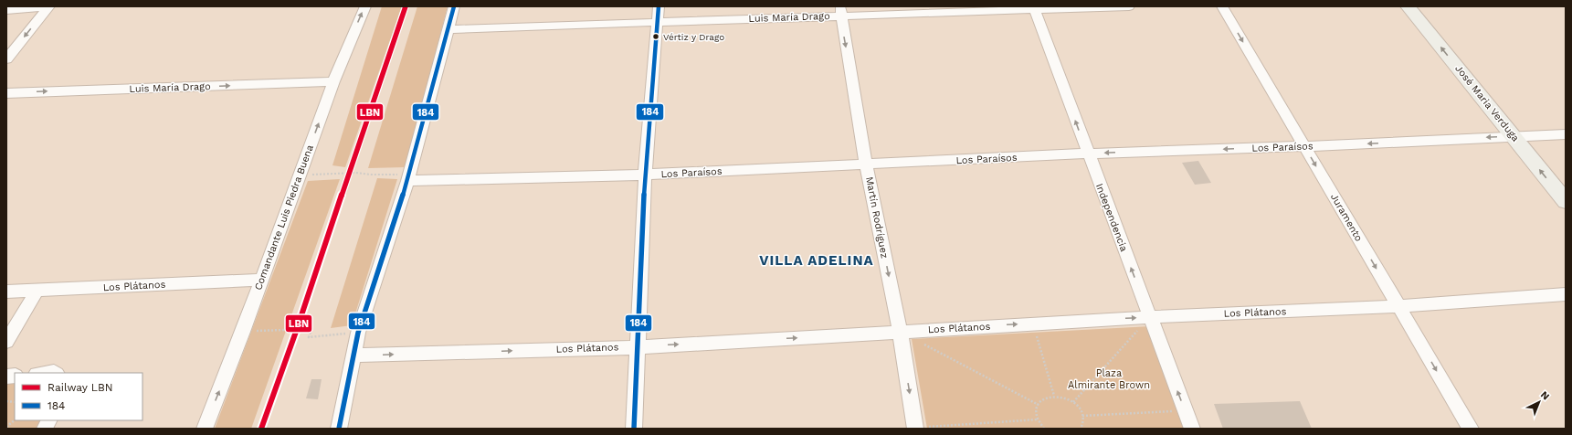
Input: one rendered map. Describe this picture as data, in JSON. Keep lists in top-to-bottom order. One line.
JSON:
{"streets":{"street":["Luis María Drago","José Maria Verduga","Los Paraísos","Comandante Luis Piedra Buena","Martín Rodríguez","Independencia","Juramento","Los Plátanos"]},"crossings":[["Luis María Drago","Comandante Luis Piedra Buena"],["Luis María Drago","Martín Rodríguez"],["Luis María Drago","Independencia"],["José Maria Verduga","Los Paraísos"],["Los Paraísos","Martín Rodríguez"],["Los Paraísos","Independencia"],["Los Paraísos","Juramento"],["Comandante Luis Piedra Buena","Los Plátanos"],["Martín Rodríguez","Los Plátanos"],["Independencia","Los Plátanos"],["Juramento","Los Plátanos"]],"one_way":["José Maria Verduga","Los Paraísos","Martín Rodríguez","Independencia","Juramento","Los Plátanos"],"districts":["VILLA ADELINA"],"parks":["Plaza Almirante Brown"],"places":["Vértiz y Drago"],"lines":["rail line LBN","transit line 184"],"legend":["Railway LBN","184"],"north":"top right"}
